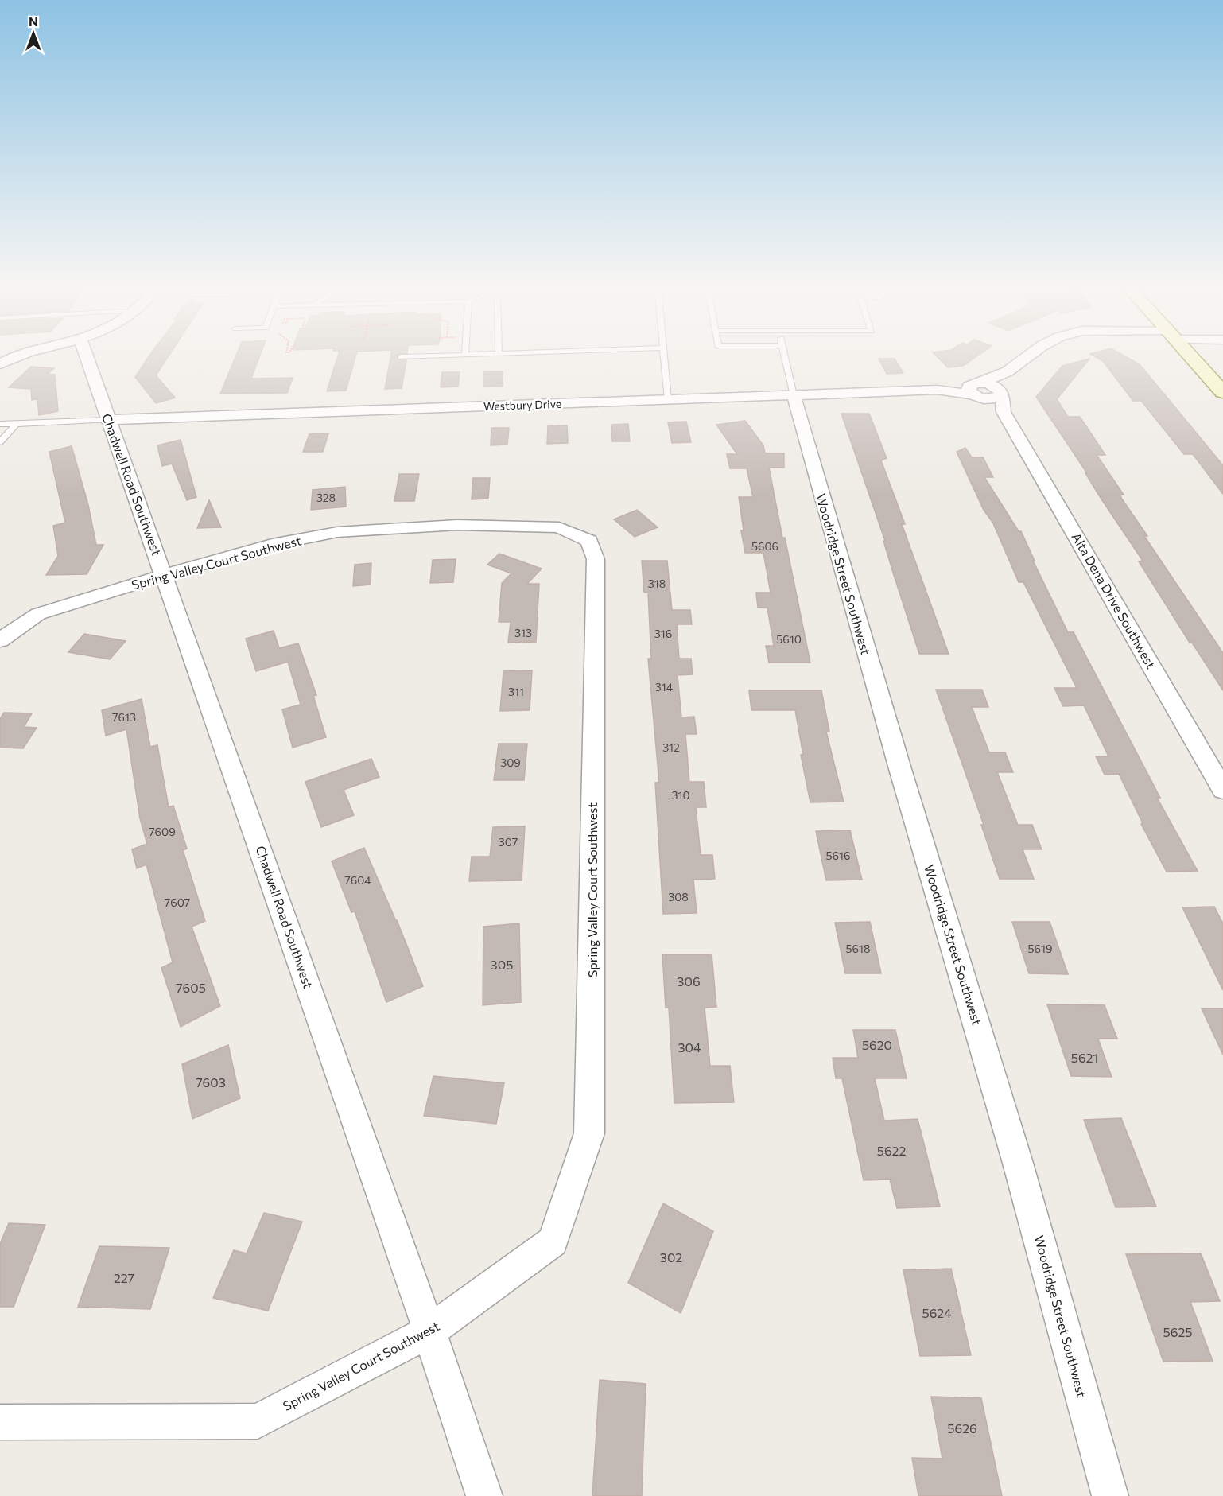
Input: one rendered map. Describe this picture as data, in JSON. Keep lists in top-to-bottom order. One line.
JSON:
{"streets":{"street":["Westbury Drive","Chadwell Road Southwest","Spring Valley Court Southwest","Woodridge Street Southwest","Alta Dena Drive Southwest"]},"crossings":[["Westbury Drive","Chadwell Road Southwest"],["Westbury Drive","Woodridge Street Southwest"],["Westbury Drive","Alta Dena Drive Southwest"],["Chadwell Road Southwest","Spring Valley Court Southwest"]],"house_numbers":["328","5606","318","313","316","5610","314","311","7613","312","309","310","7609","307","5616","7604","308","7607","5618","5619","305","306","7605","5620","304","5621","7603","5622","302","227","5624","5625","5626"],"north":"top"}
